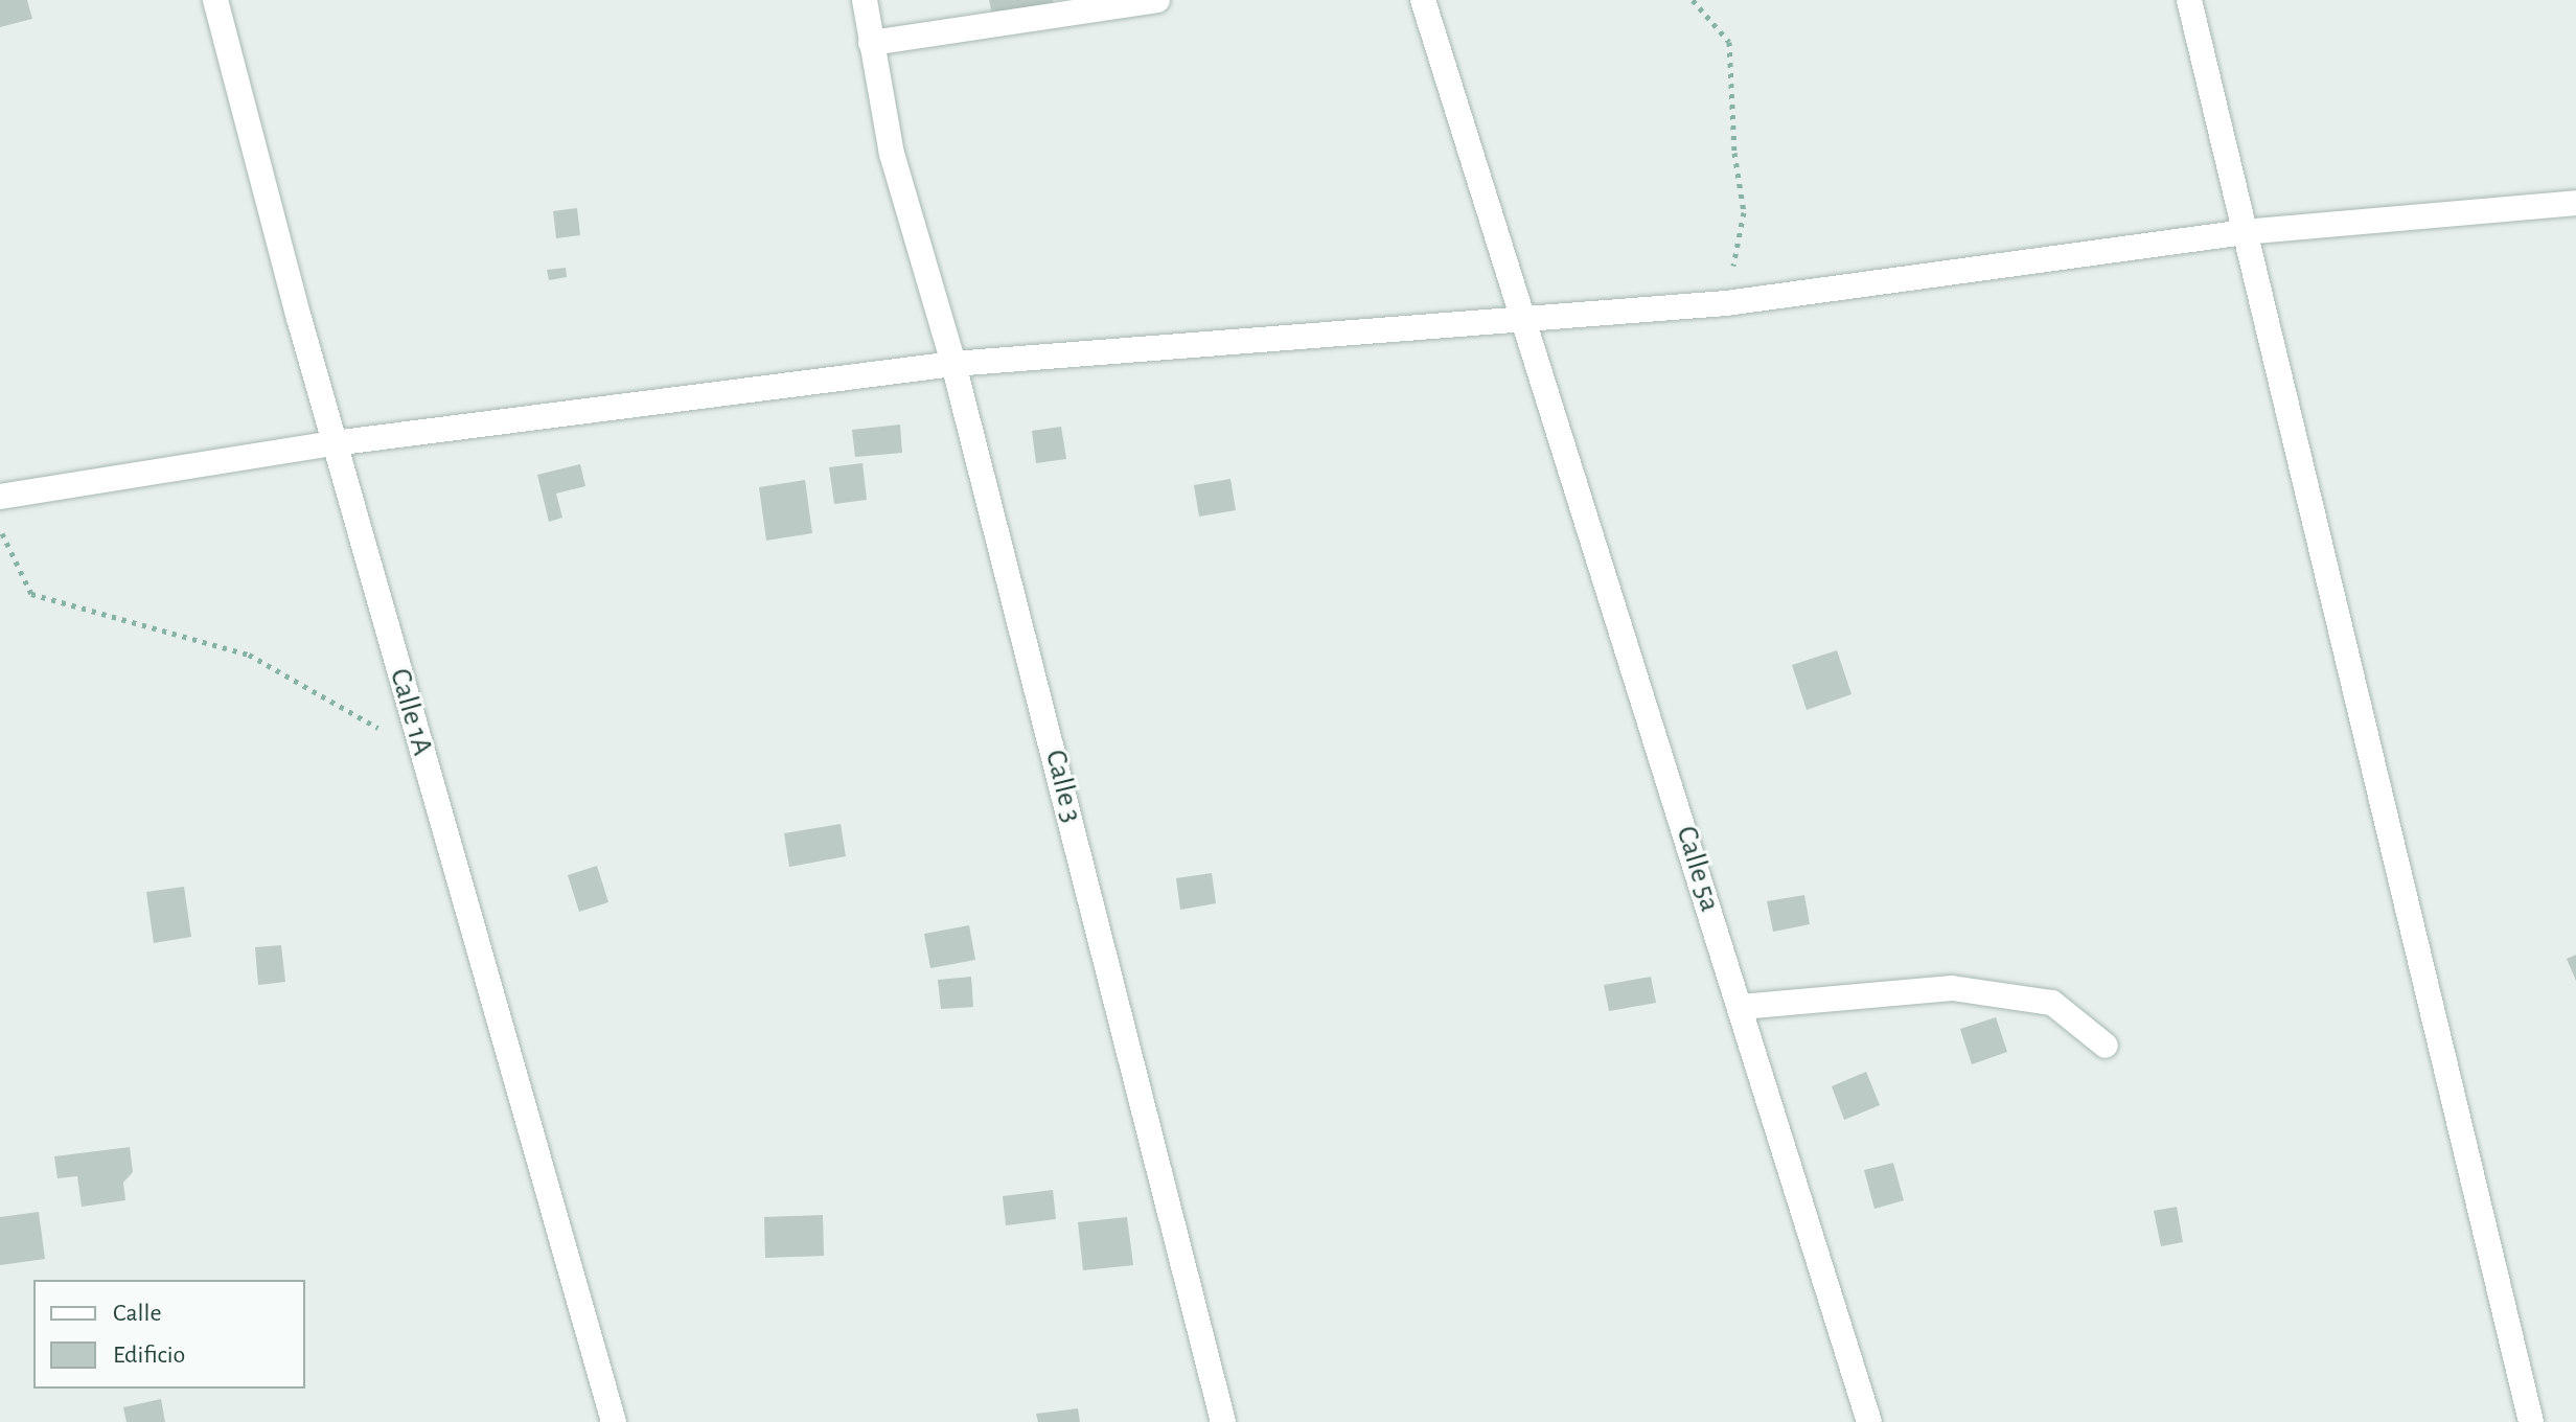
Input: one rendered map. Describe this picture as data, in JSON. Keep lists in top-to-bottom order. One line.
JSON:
{"streets":{"street":["Calle 1A","Calle 3","Calle 5a"]},"legend":["Calle","Edificio"]}
